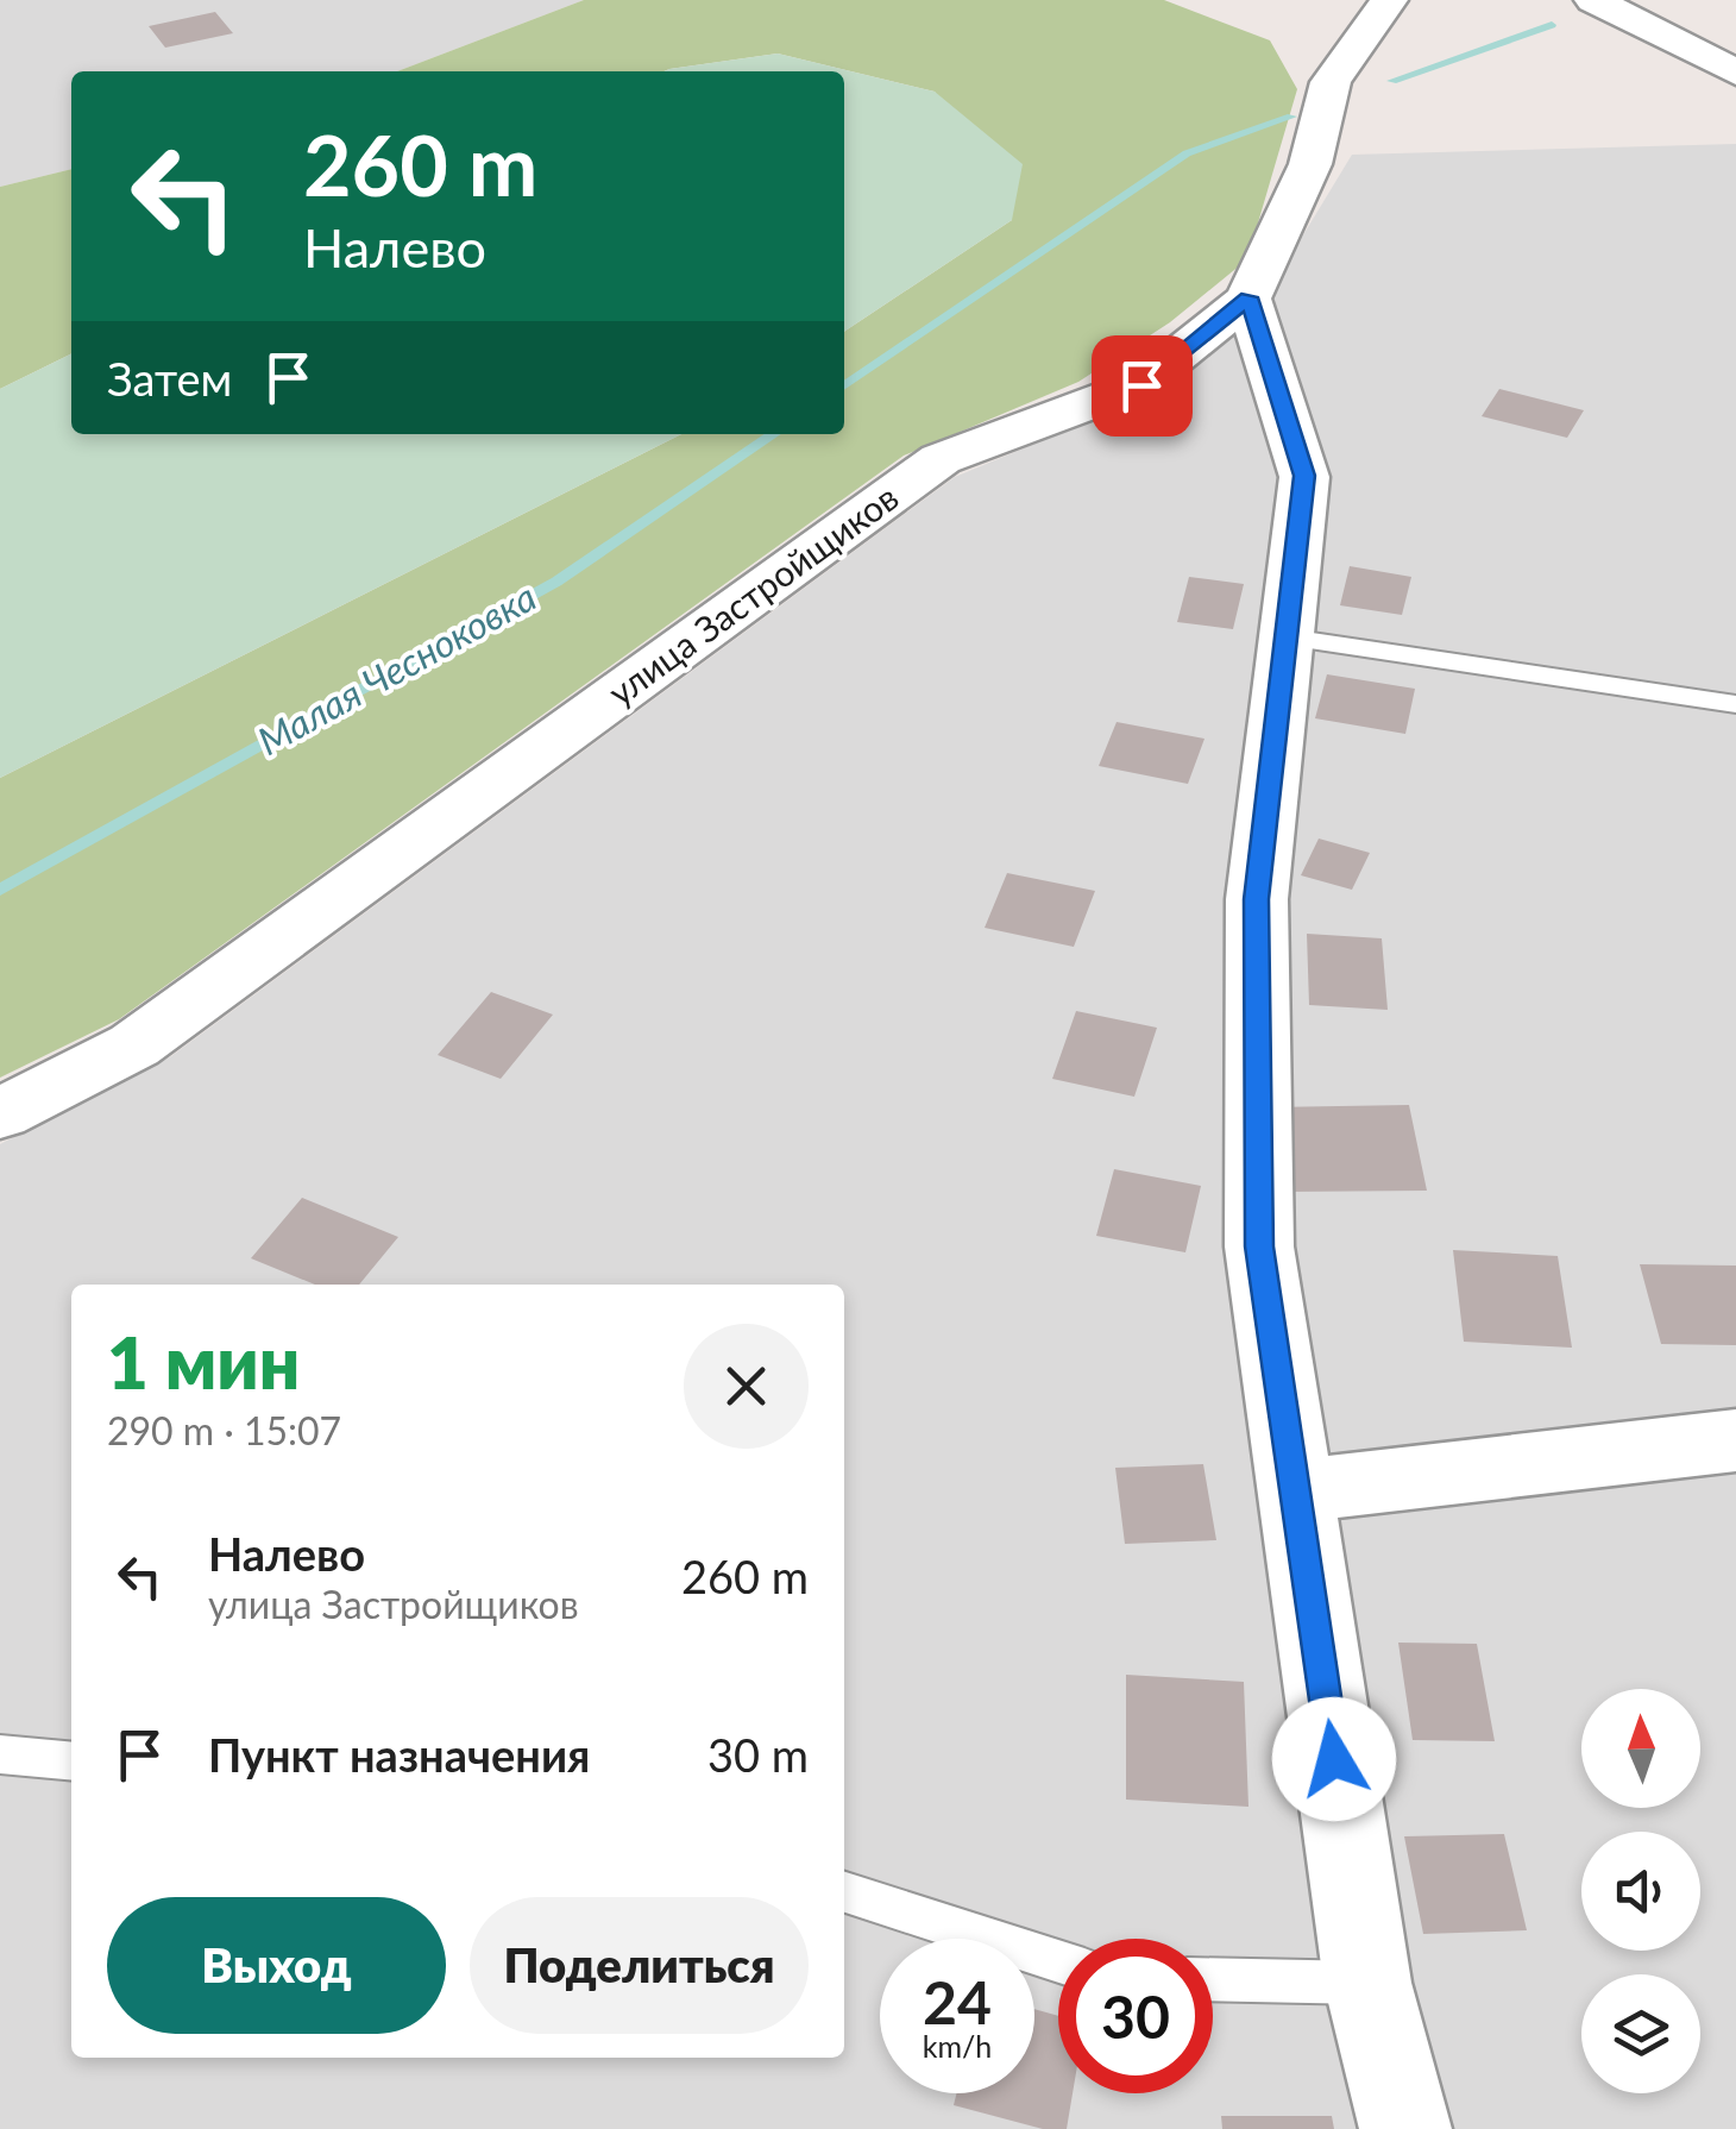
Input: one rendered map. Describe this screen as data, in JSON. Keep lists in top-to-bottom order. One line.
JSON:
{"streets":{"street":["улица Застройщиков"]},"water":["Малая Чесноковка"],"north":"top","page":{"turn":["260 m","Налево"],"then":"Затем","heading":["1 мин","290 m · 15:07"],"list":[{"name":"Налево","note":"улица Застройщиков","value":"260 m"},{"name":"Пункт назначения","value":"30 m"}],"buttons":["Выход","Поделиться"],"speed":"24 km/h","limit":"30"}}
